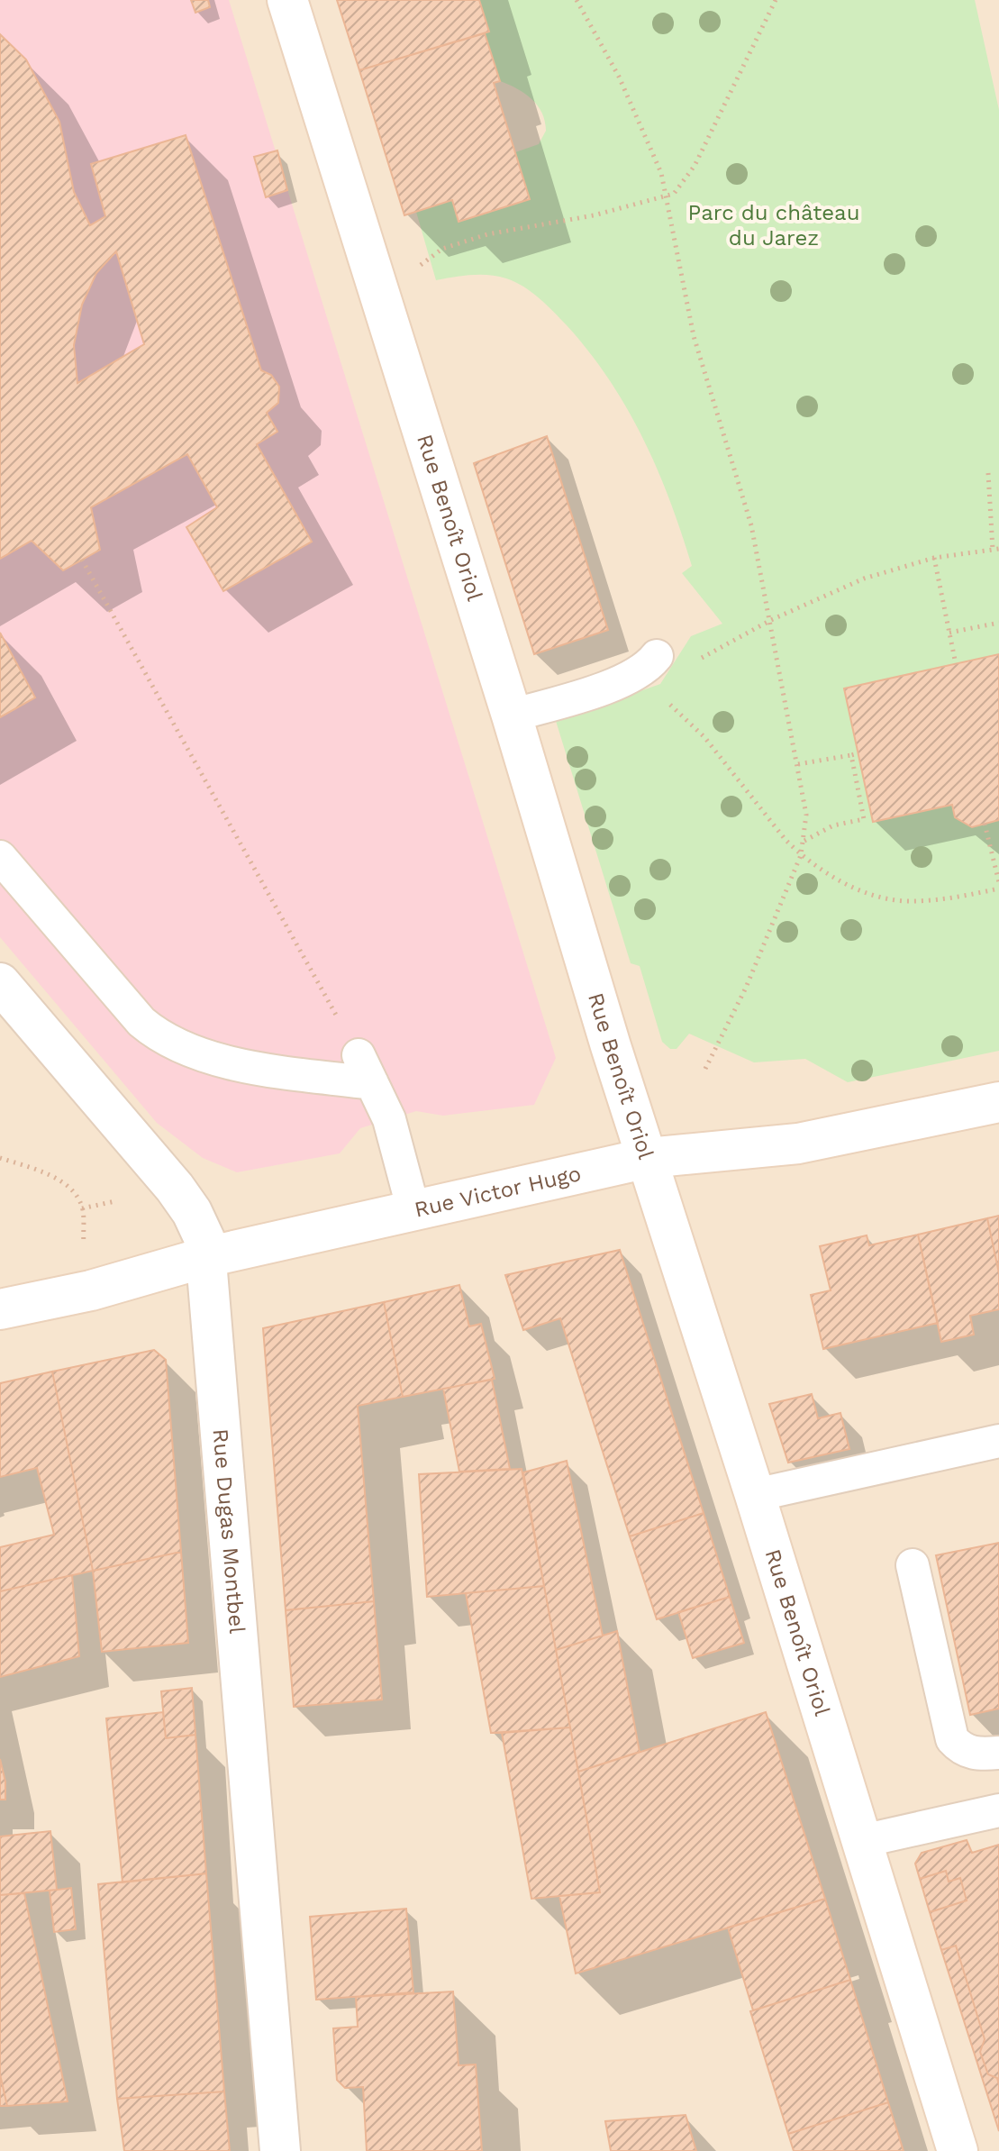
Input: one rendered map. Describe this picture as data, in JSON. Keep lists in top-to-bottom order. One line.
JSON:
{"streets":{"main road":["Rue Benoît Oriol","Rue Victor Hugo","Rue Dugas Montbel"]},"crossings":[["Rue Benoît Oriol","Rue Victor Hugo"],["Rue Victor Hugo","Rue Dugas Montbel"]],"parks":["Parc du château du Jarez"]}
